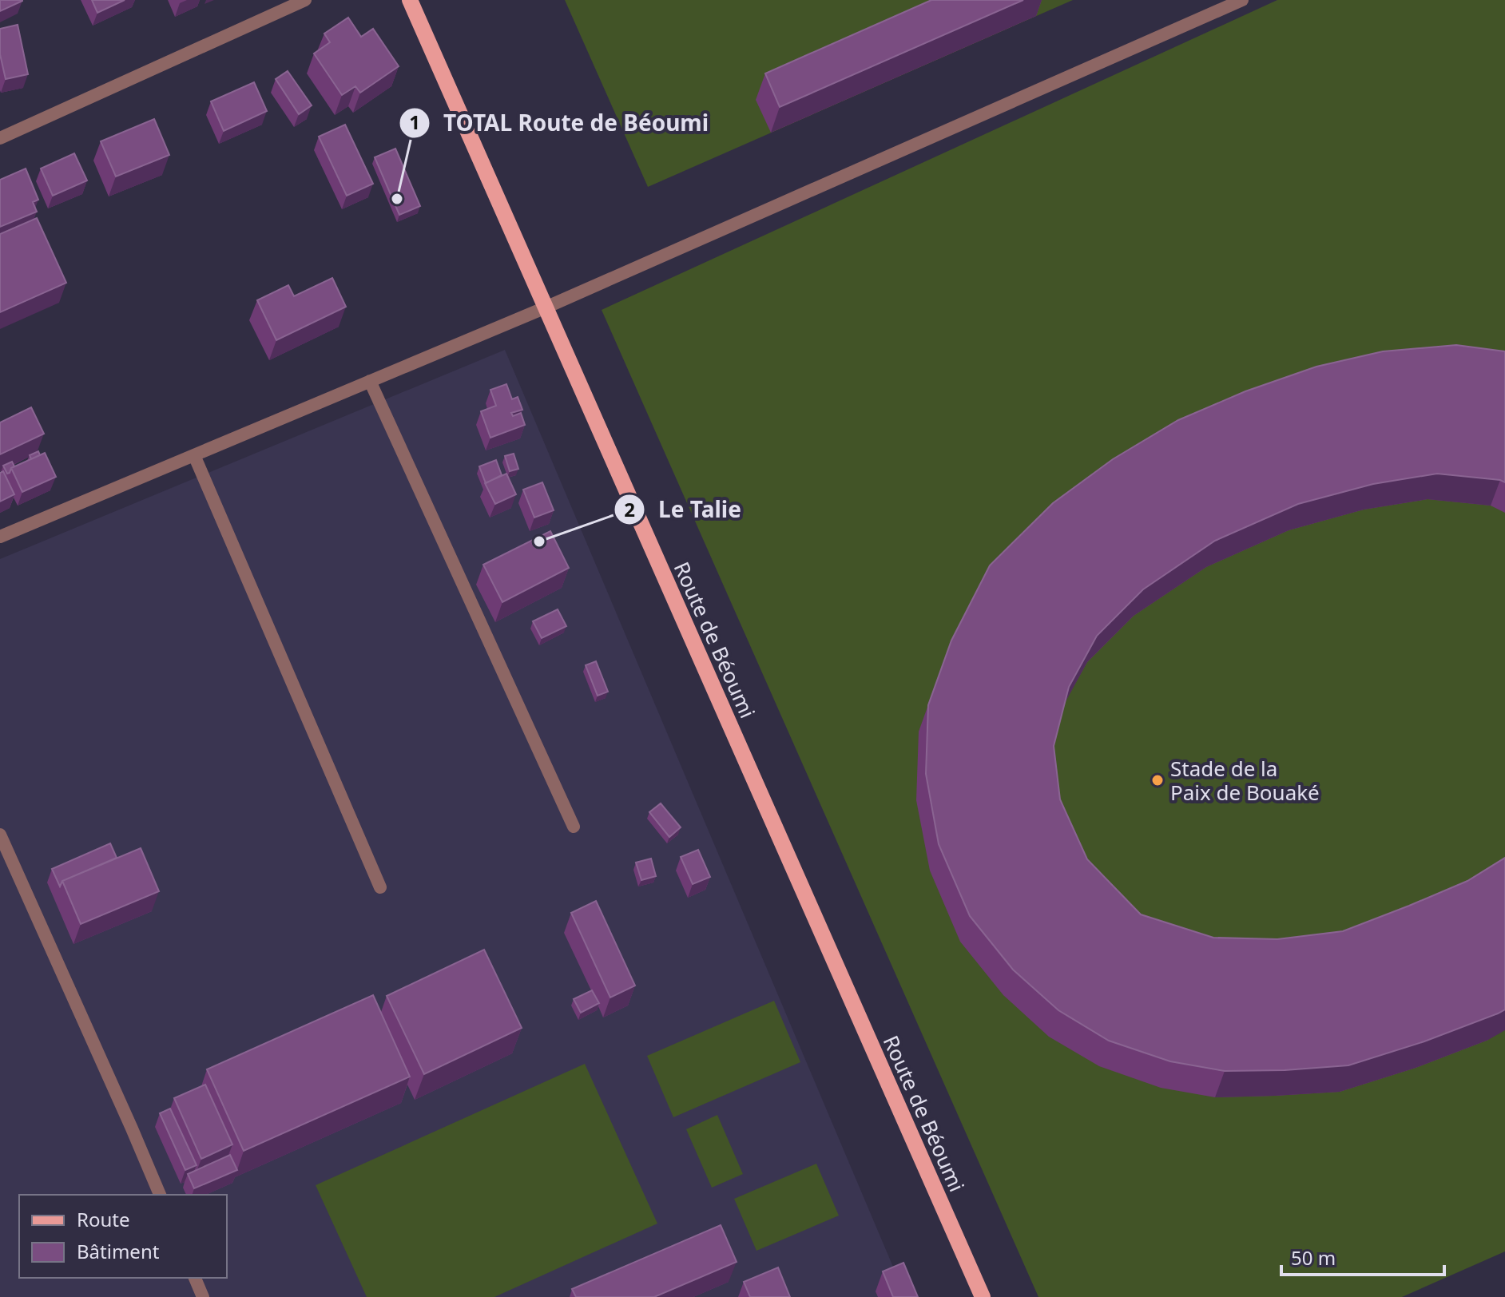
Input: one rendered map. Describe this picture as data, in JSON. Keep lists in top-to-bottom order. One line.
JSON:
{"streets":{"main road":["Route de Béoumi"]},"places":["TOTAL Route de Béoumi","Le Talie","Stade de la Paix de Bouaké"],"legend":["Route","Bâtiment"],"scale_bar":"50 m"}
